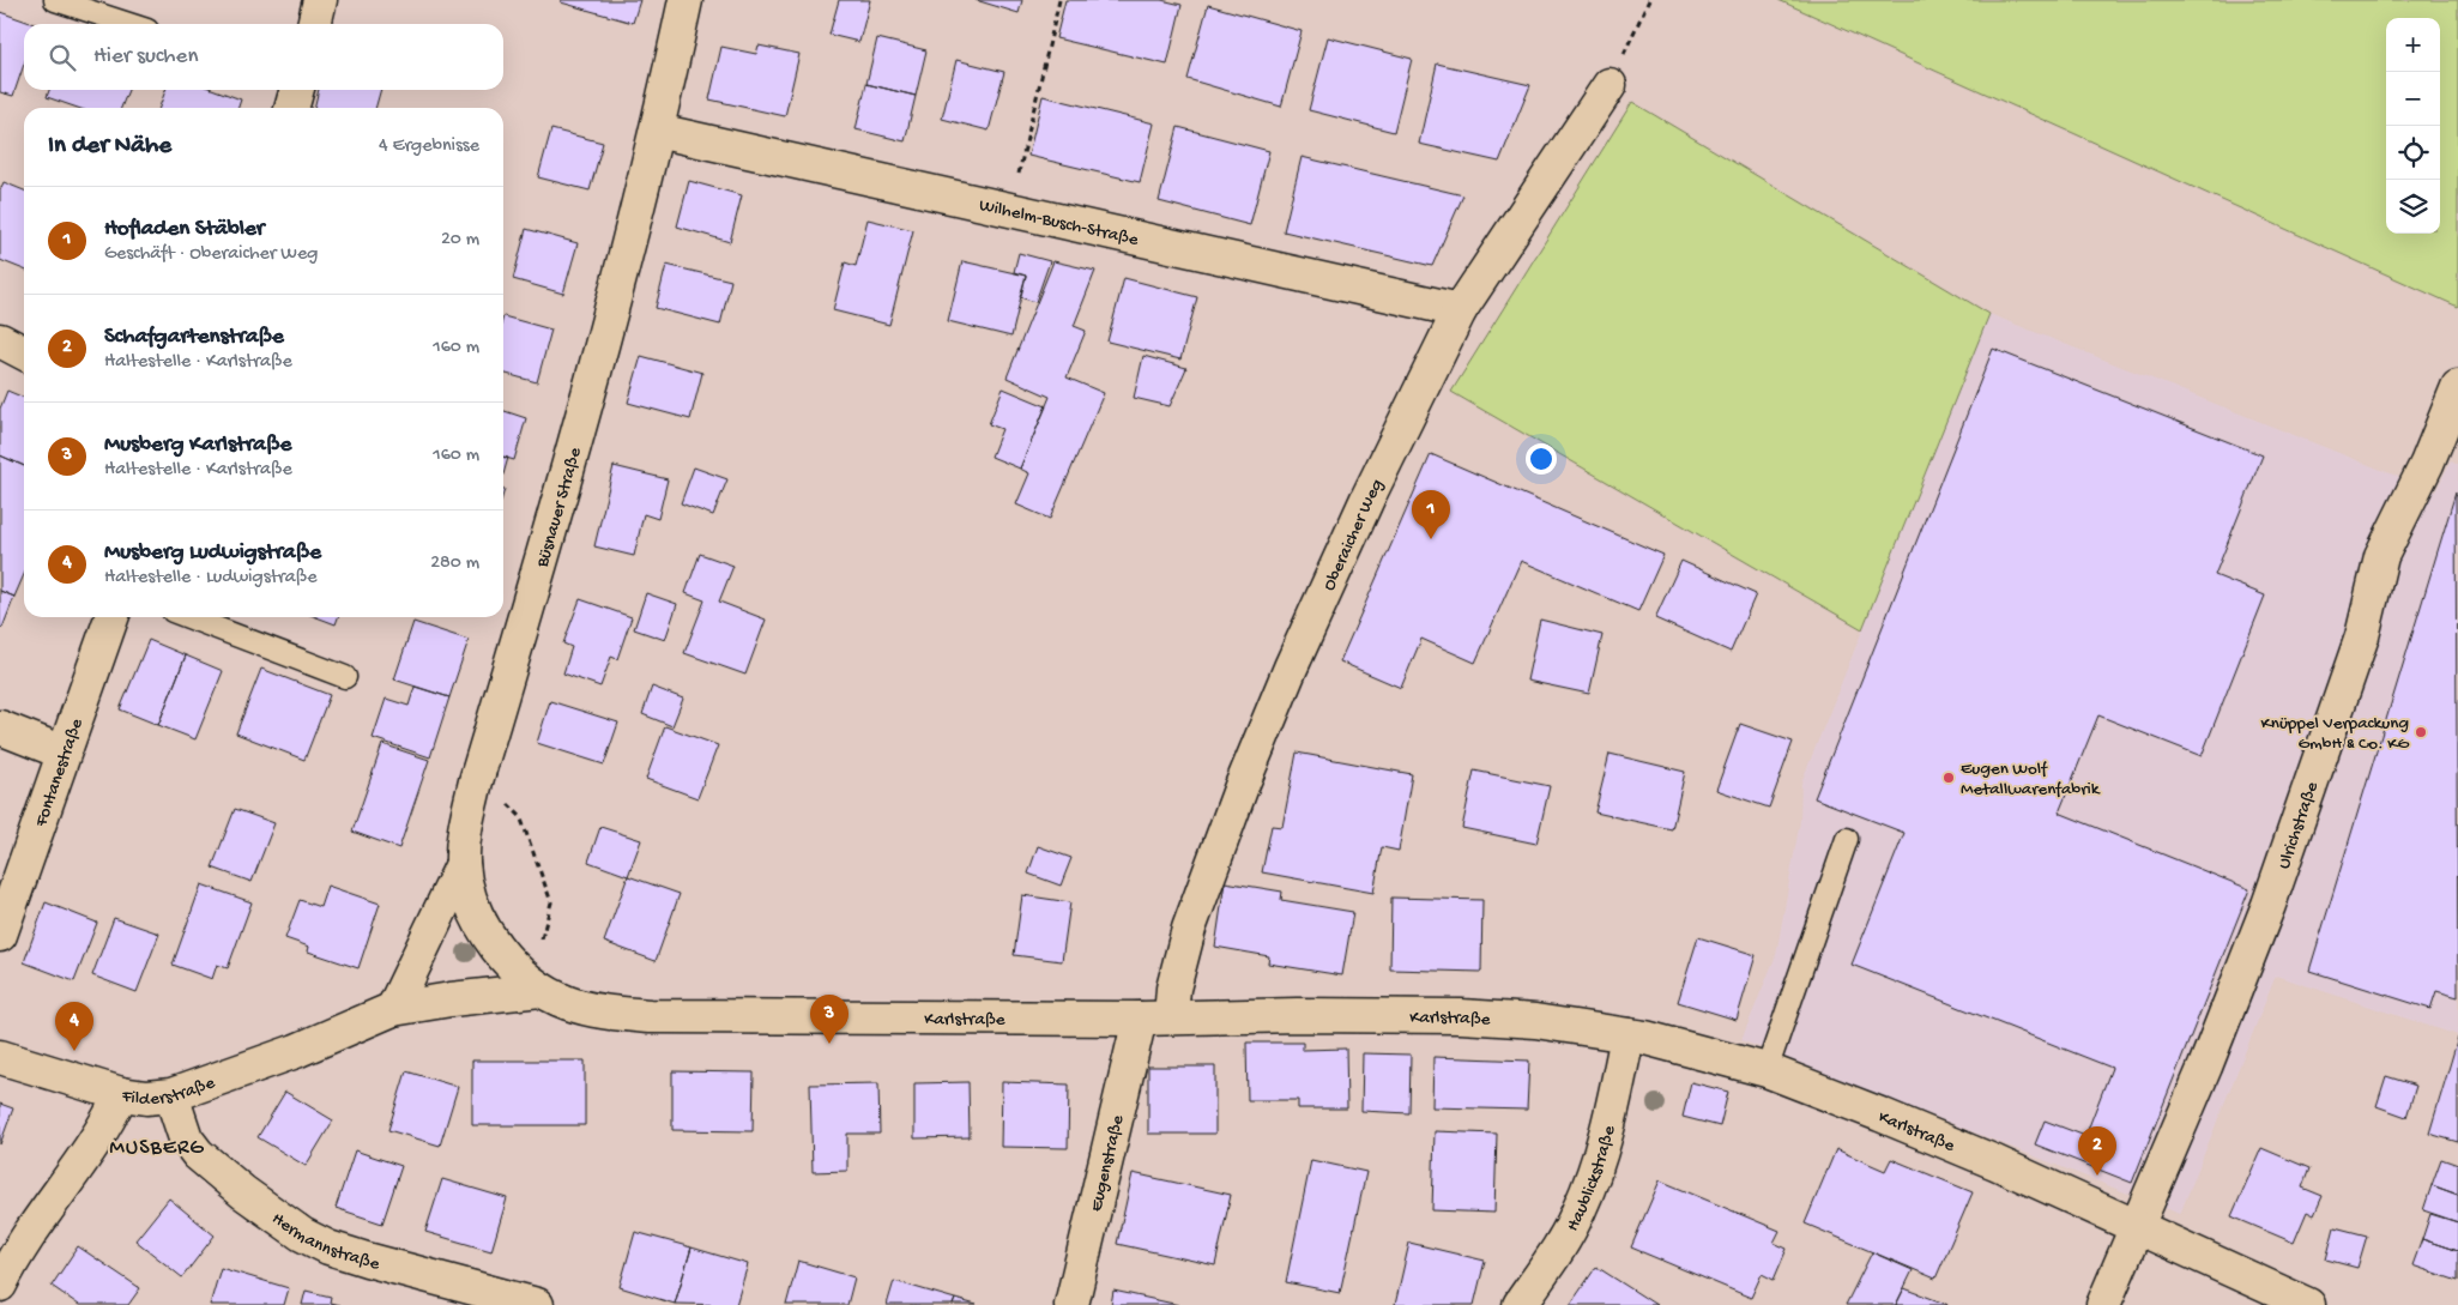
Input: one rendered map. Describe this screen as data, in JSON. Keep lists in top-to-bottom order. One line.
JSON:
{"streets":{"street":["Wilhelm-Busch-Straße","Büsnauer Straße","Oberaicher Weg","Fontanestraße","Ulrichstraße","Karlstraße","Filderstraße","Eugenstraße","Haublickstraße","Hermannstraße"]},"crossings":[["Wilhelm-Busch-Straße","Büsnauer Straße"],["Wilhelm-Busch-Straße","Oberaicher Weg"],["Büsnauer Straße","Karlstraße"],["Büsnauer Straße","Filderstraße"],["Oberaicher Weg","Karlstraße"],["Oberaicher Weg","Eugenstraße"],["Ulrichstraße","Karlstraße"],["Karlstraße","Filderstraße"],["Karlstraße","Eugenstraße"],["Karlstraße","Haublickstraße"],["Filderstraße","Hermannstraße"]],"districts":["MUSBERG"],"places":["Knüppel Verpackung GmbH & Co. KG","Eugen Wolf Metallwarenfabrik"],"page":{"map_buttons":["+","−"],"search":"Hier suchen","heading":["In der Nähe","4 Ergebnisse"],"list":[{"mark":"1","name":"Hofladen Stäbler","note":"Geschäft · Oberaicher Weg","value":"20 m"},{"mark":"2","name":"Schafgartenstraße","note":"Haltestelle · Karlstraße","value":"160 m"},{"mark":"3","name":"Musberg Karlstraße","note":"Haltestelle · Karlstraße","value":"160 m"},{"mark":"4","name":"Musberg Ludwigstraße","note":"Haltestelle · Ludwigstraße","value":"280 m"}],"pins":["1","3","4","2"]}}
